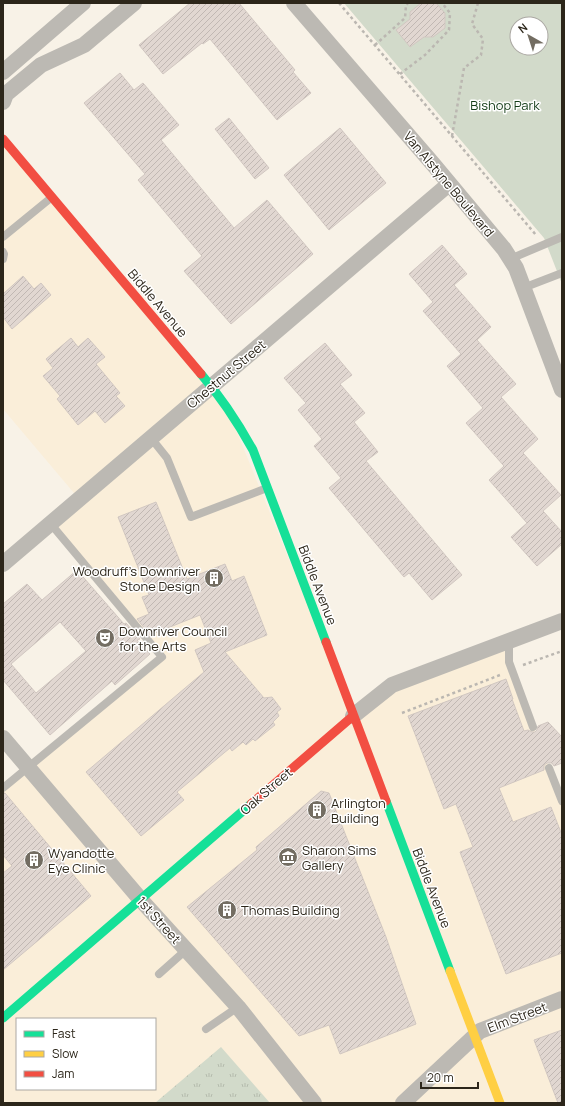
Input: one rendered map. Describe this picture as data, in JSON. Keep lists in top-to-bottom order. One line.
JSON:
{"streets":{"main road":["Biddle Avenue","Oak Street"],"street":["Van Alstyne Boulevard","Chestnut Street","1st Street","Elm Street"]},"crossings":[["Van Alstyne Boulevard","Chestnut Street"],["Biddle Avenue","Chestnut Street"],["Biddle Avenue","Oak Street"],["Biddle Avenue","Elm Street"],["Oak Street","1st Street"]],"parks":["Bishop Park"],"places":{"building":["Woodruff's Downriver Stone Design","Arlington Building","Wyandotte Eye Clinic","Thomas Building"],"theatre":["Downriver Council for the Arts"],"museum":["Sharon Sims Gallery"]},"legend":["Fast","Slow","Jam"],"scale_bar":"20 m","north":"top left"}
